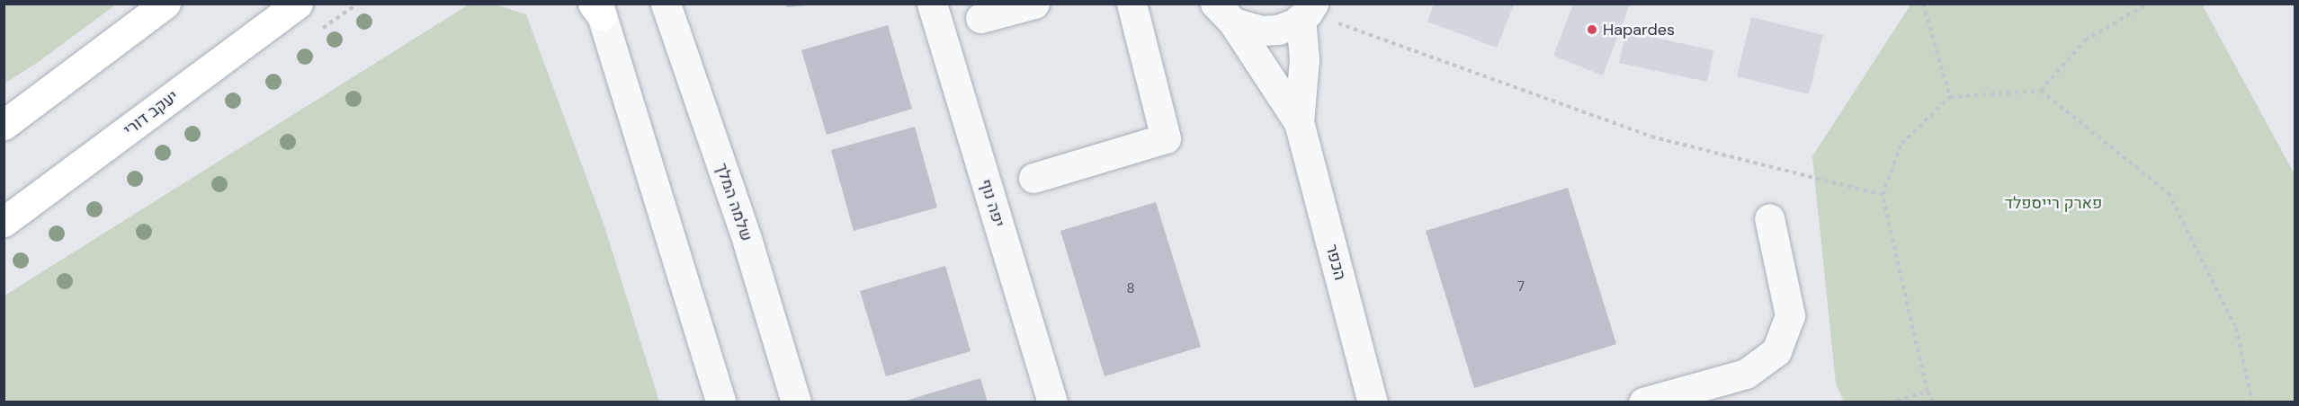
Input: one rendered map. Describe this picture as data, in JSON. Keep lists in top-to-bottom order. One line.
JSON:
{"streets":{"main road":["יעקב דורי"],"street":["שלמה המלך","יפה נוף","הכפר"]},"parks":["פארק רייספלד"],"places":["Hapardes"],"house_numbers":["7","8"]}
